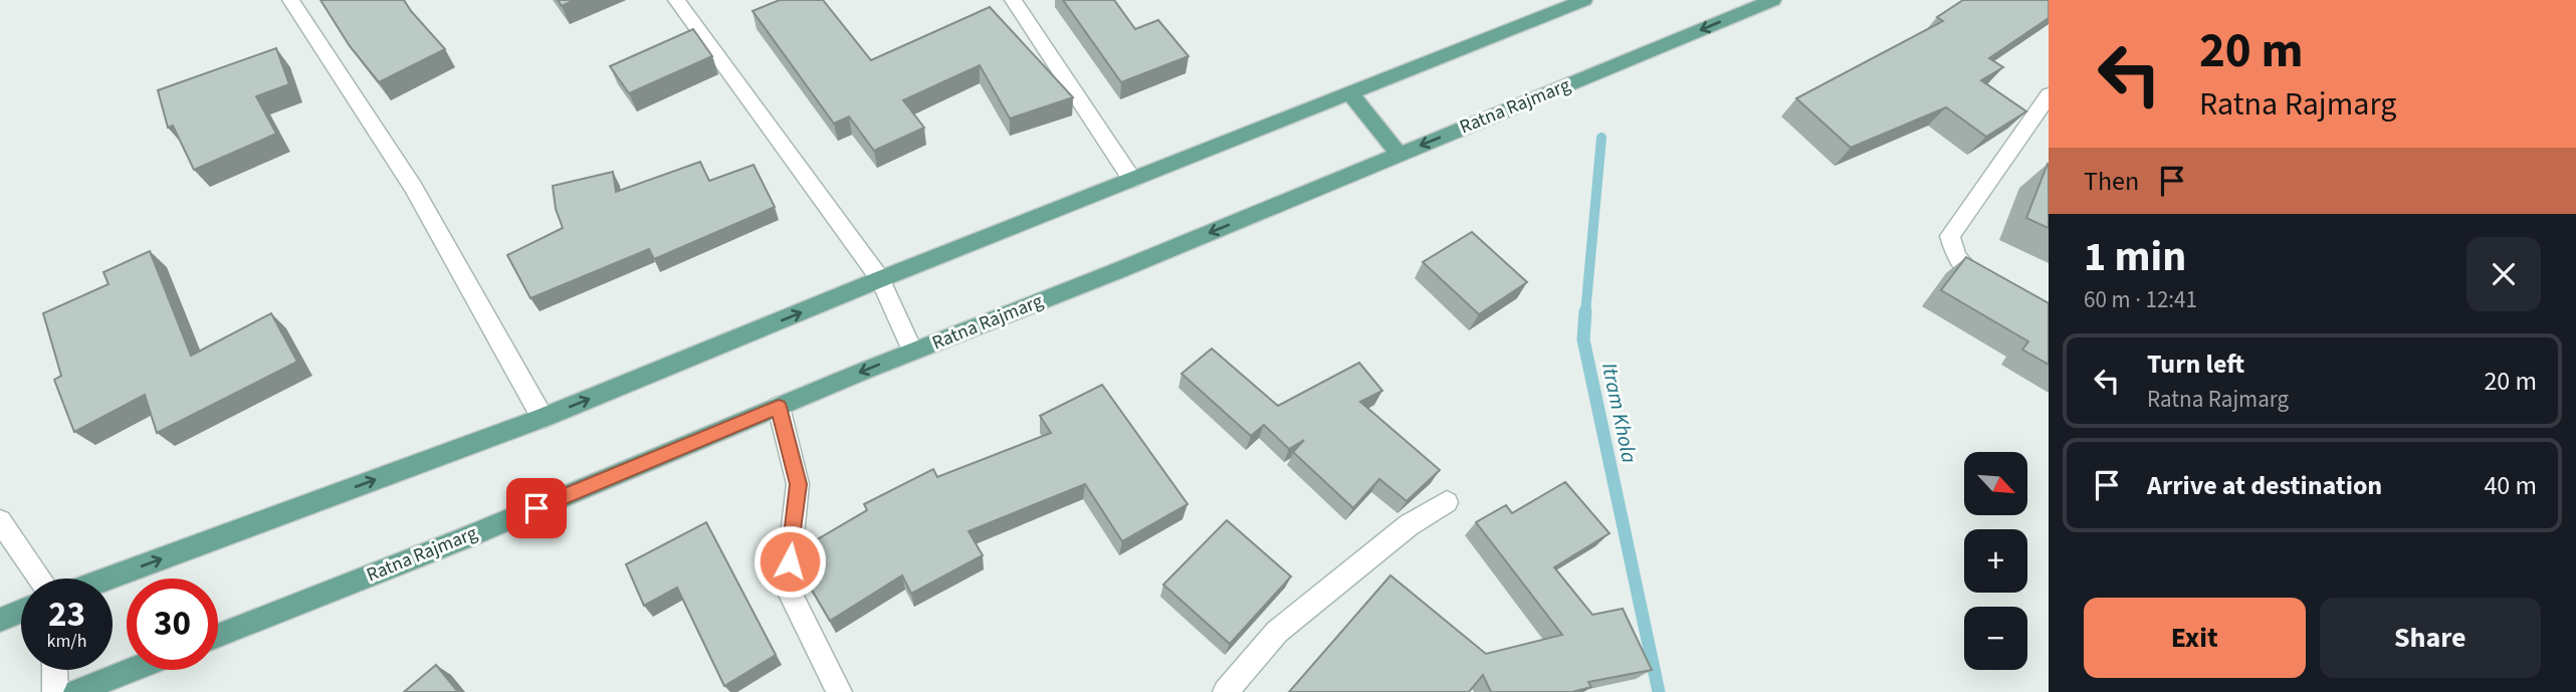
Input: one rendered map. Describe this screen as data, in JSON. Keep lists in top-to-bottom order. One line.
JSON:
{"streets":{"main road":["Ratna Rajmarg"]},"water":["Itram Khola"],"north":"bottom right","page":{"turn":["20 m","Ratna Rajmarg"],"then":"Then","heading":["1 min","60 m · 12:41"],"list":[{"name":"Turn left","note":"Ratna Rajmarg","value":"20 m"},{"name":"Arrive at destination","value":"40 m"}],"map_buttons":["+","−"],"speed":"23 km/h","limit":"30","buttons":["Exit","Share"]}}
